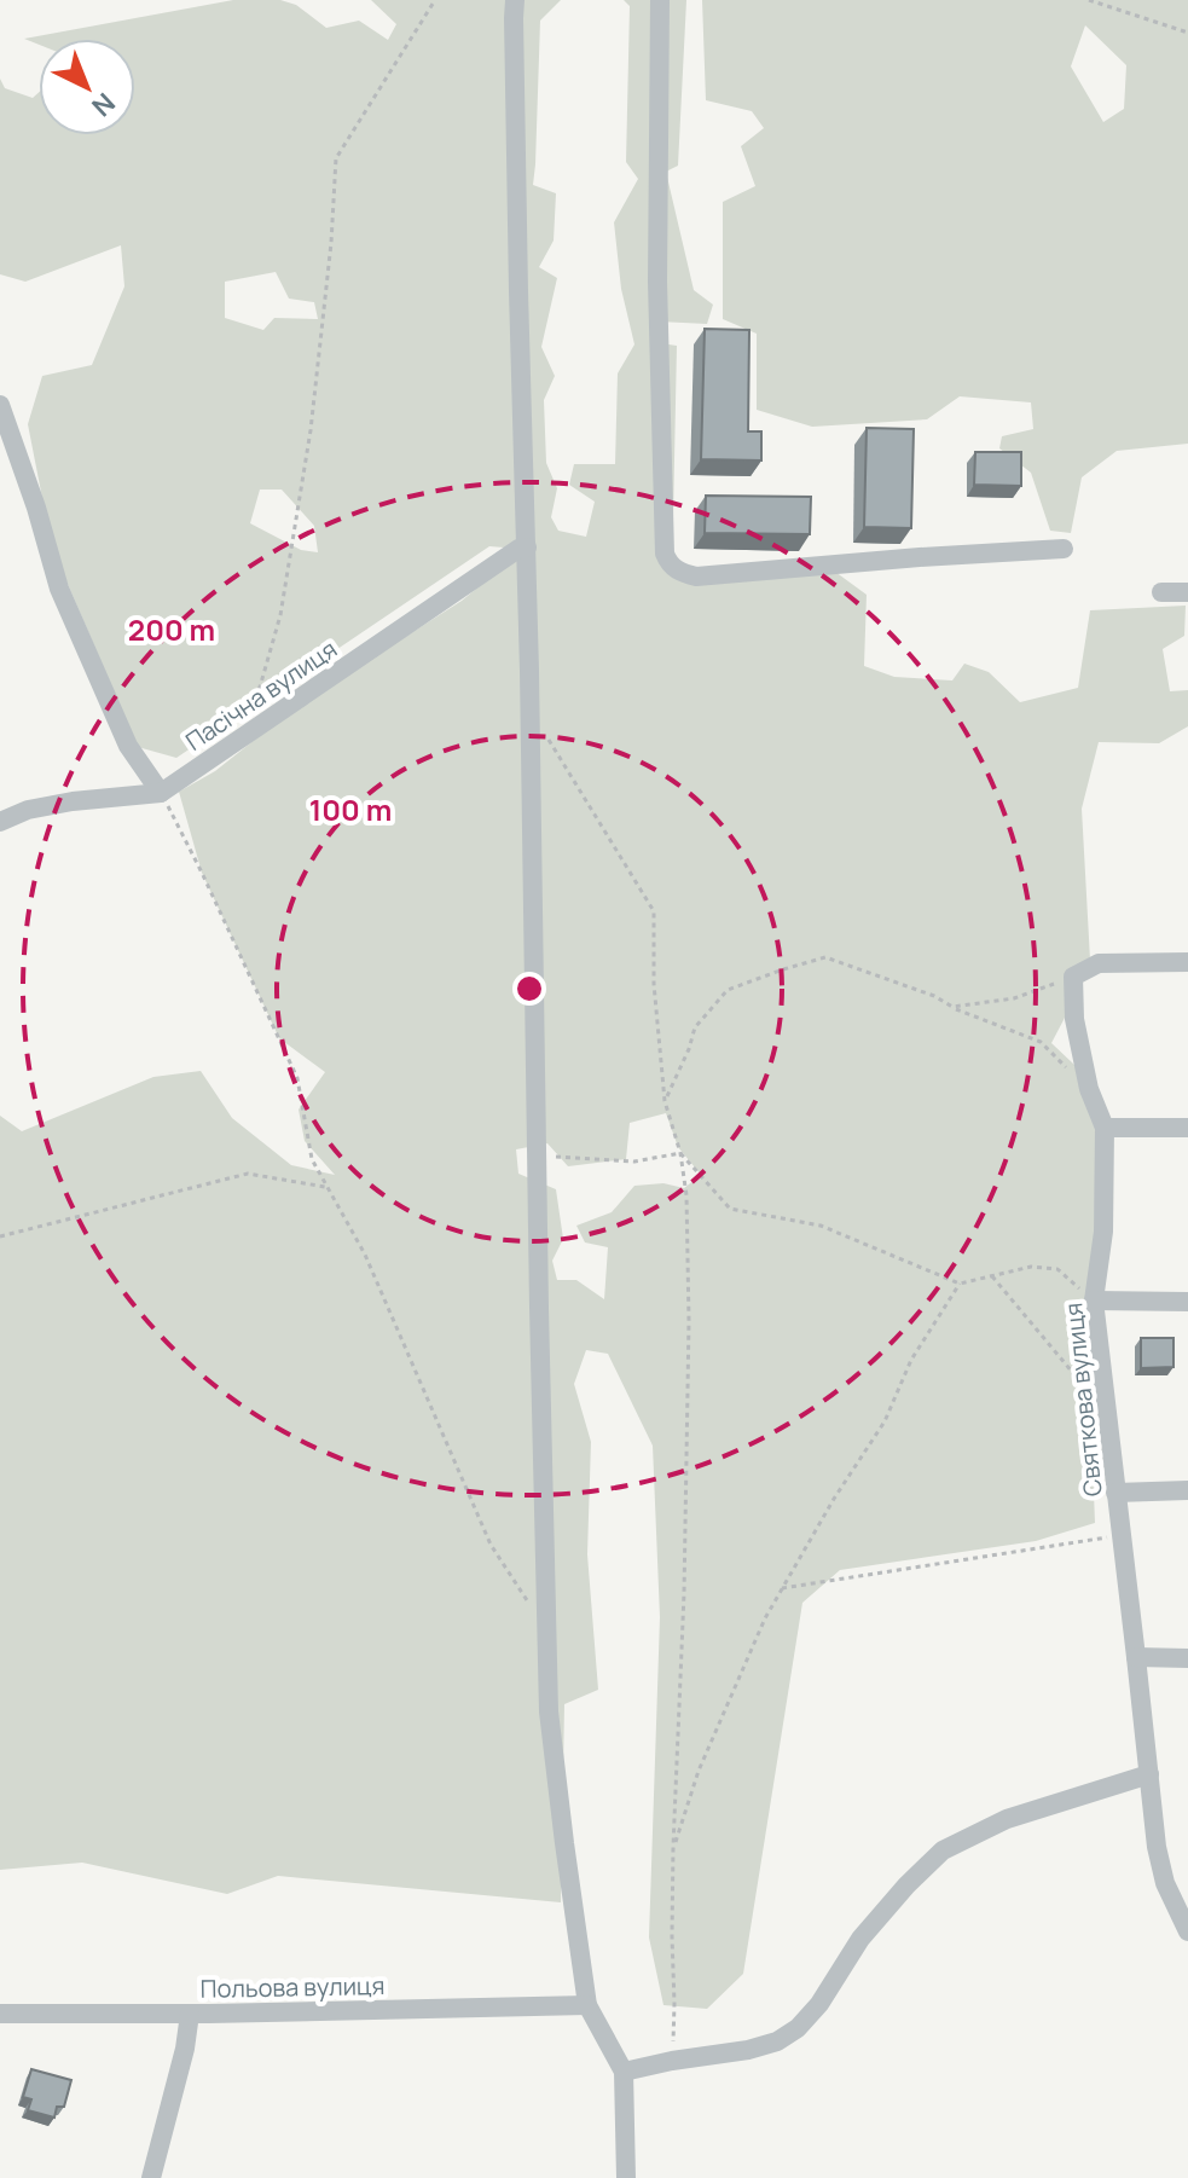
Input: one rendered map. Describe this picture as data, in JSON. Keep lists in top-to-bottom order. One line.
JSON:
{"streets":{"street":["Пасічна вулиця","Святкова вулиця","Польова вулиця"]},"north":"bottom right","rings":["200 m","100 m"]}
